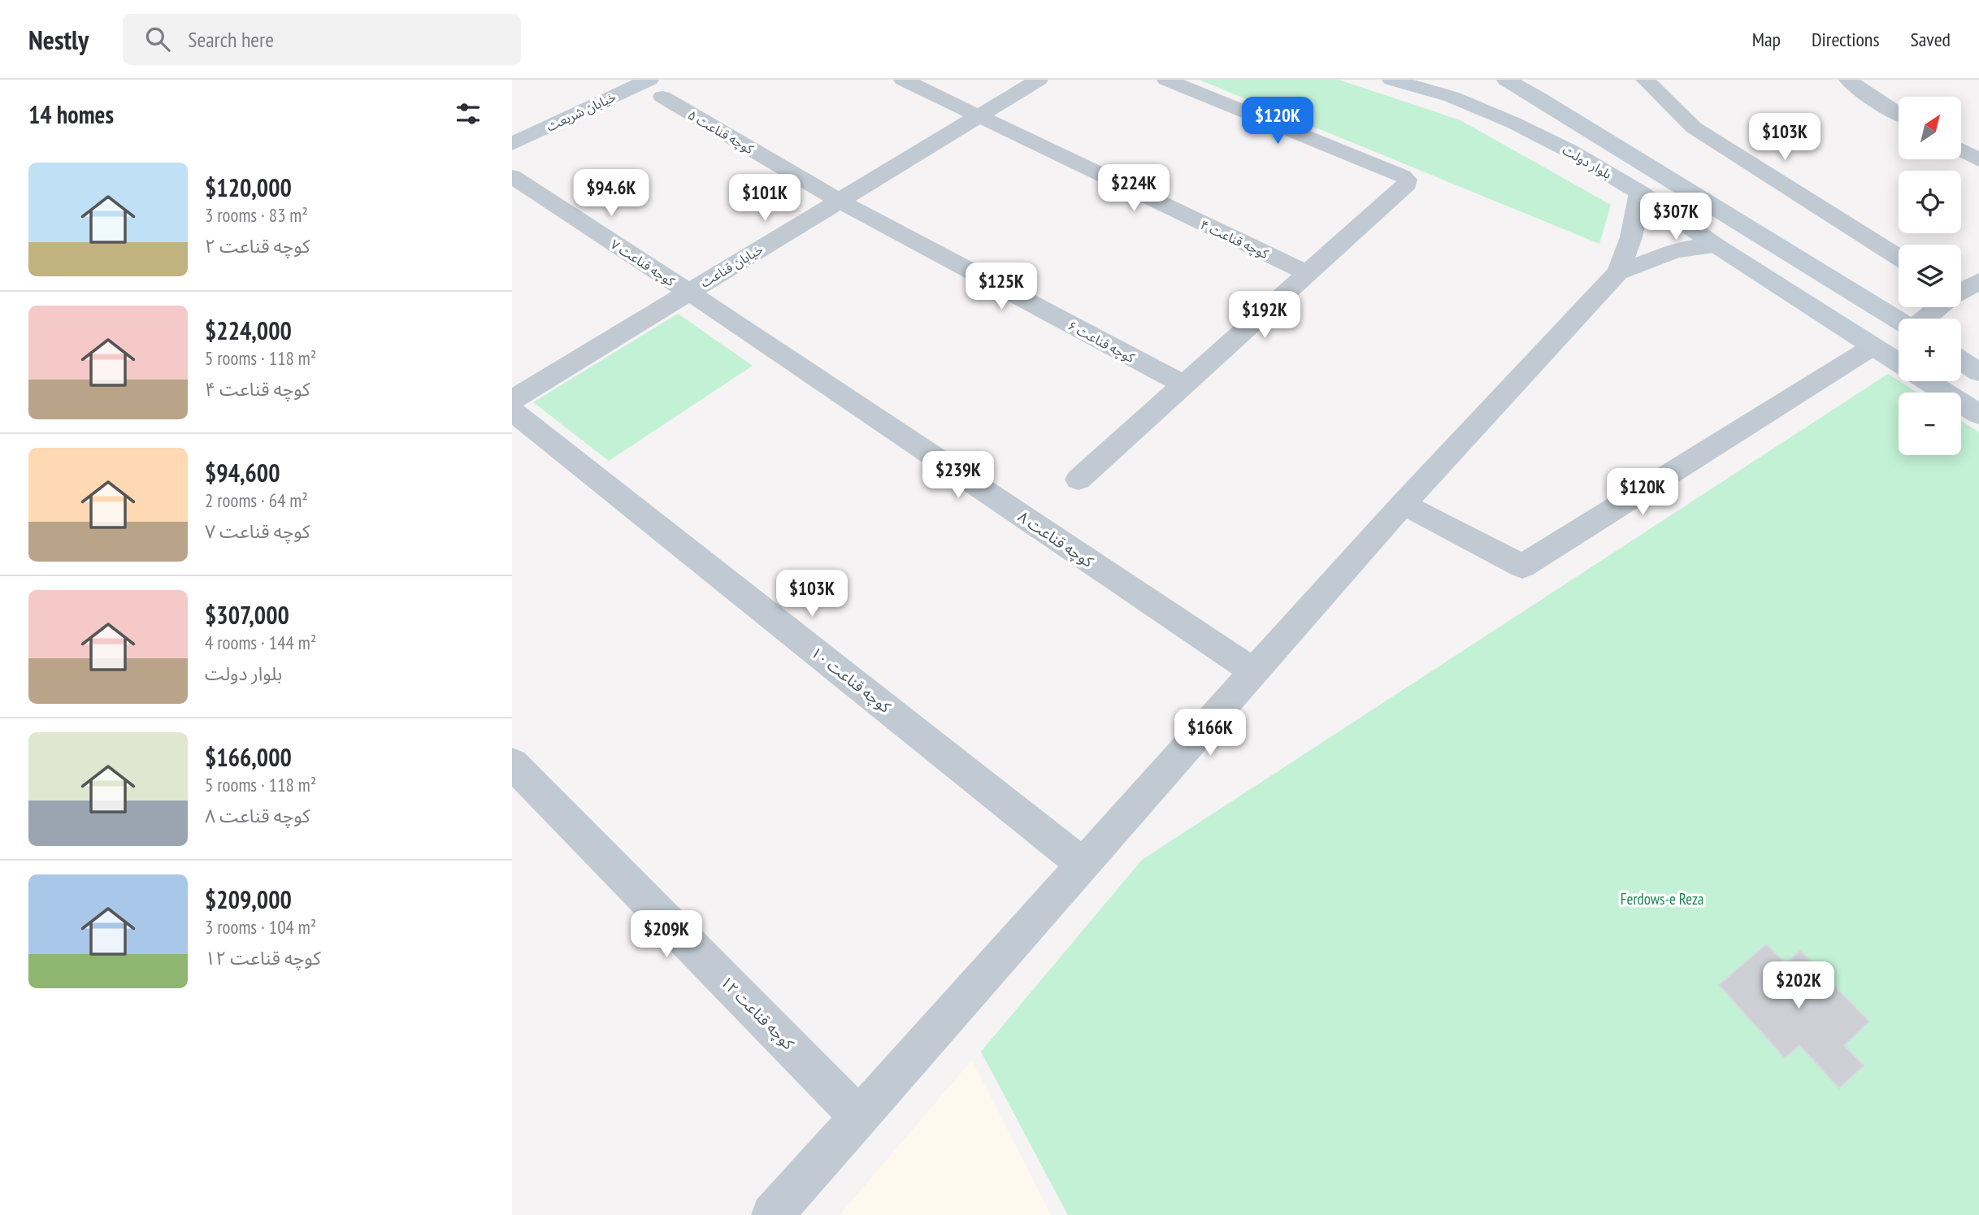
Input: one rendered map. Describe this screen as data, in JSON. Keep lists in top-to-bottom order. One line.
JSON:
{"streets":{"street":["خیابان شریعت","کوچه قناعت ۵","بلوار دولت","کوچه قناعت ۴","کوچه قناعت ۷","خیابان قناعت","کوچه قناعت ۶","کوچه قناعت ۸","کوچه قناعت ۱۰","کوچه قناعت ۱۲"]},"crossings":[["کوچه قناعت ۵","خیابان قناعت"],["کوچه قناعت ۵","کوچه قناعت ۶"],["کوچه قناعت ۴","خیابان قناعت"],["کوچه قناعت ۷","خیابان قناعت"],["کوچه قناعت ۷","کوچه قناعت ۸"],["خیابان قناعت","کوچه قناعت ۶"],["خیابان قناعت","کوچه قناعت ۸"]],"parks":["Ferdows-e Reza"],"north":"top right","page":{"header":"Nestly","search":"Search here","nav":["Map","Directions","Saved"],"heading":"14 homes","map_buttons":["+","−"],"price":["$120K","$103K","$224K","$94.6K","$101K","$307K","$125K","$192K","$239K","$120K","$103K","$166K","$209K","$202K"],"list":[{"name":"$120,000","note":"3 rooms · 83 m² · کوچه قناعت ۲"},{"name":"$224,000","note":"5 rooms · 118 m² · کوچه قناعت ۴"},{"name":"$94,600","note":"2 rooms · 64 m² · کوچه قناعت ۷"},{"name":"$307,000","note":"4 rooms · 144 m² · بلوار دولت"},{"name":"$166,000","note":"5 rooms · 118 m² · کوچه قناعت ۸"},{"name":"$209,000","note":"3 rooms · 104 m² · کوچه قناعت ۱۲"}]}}
